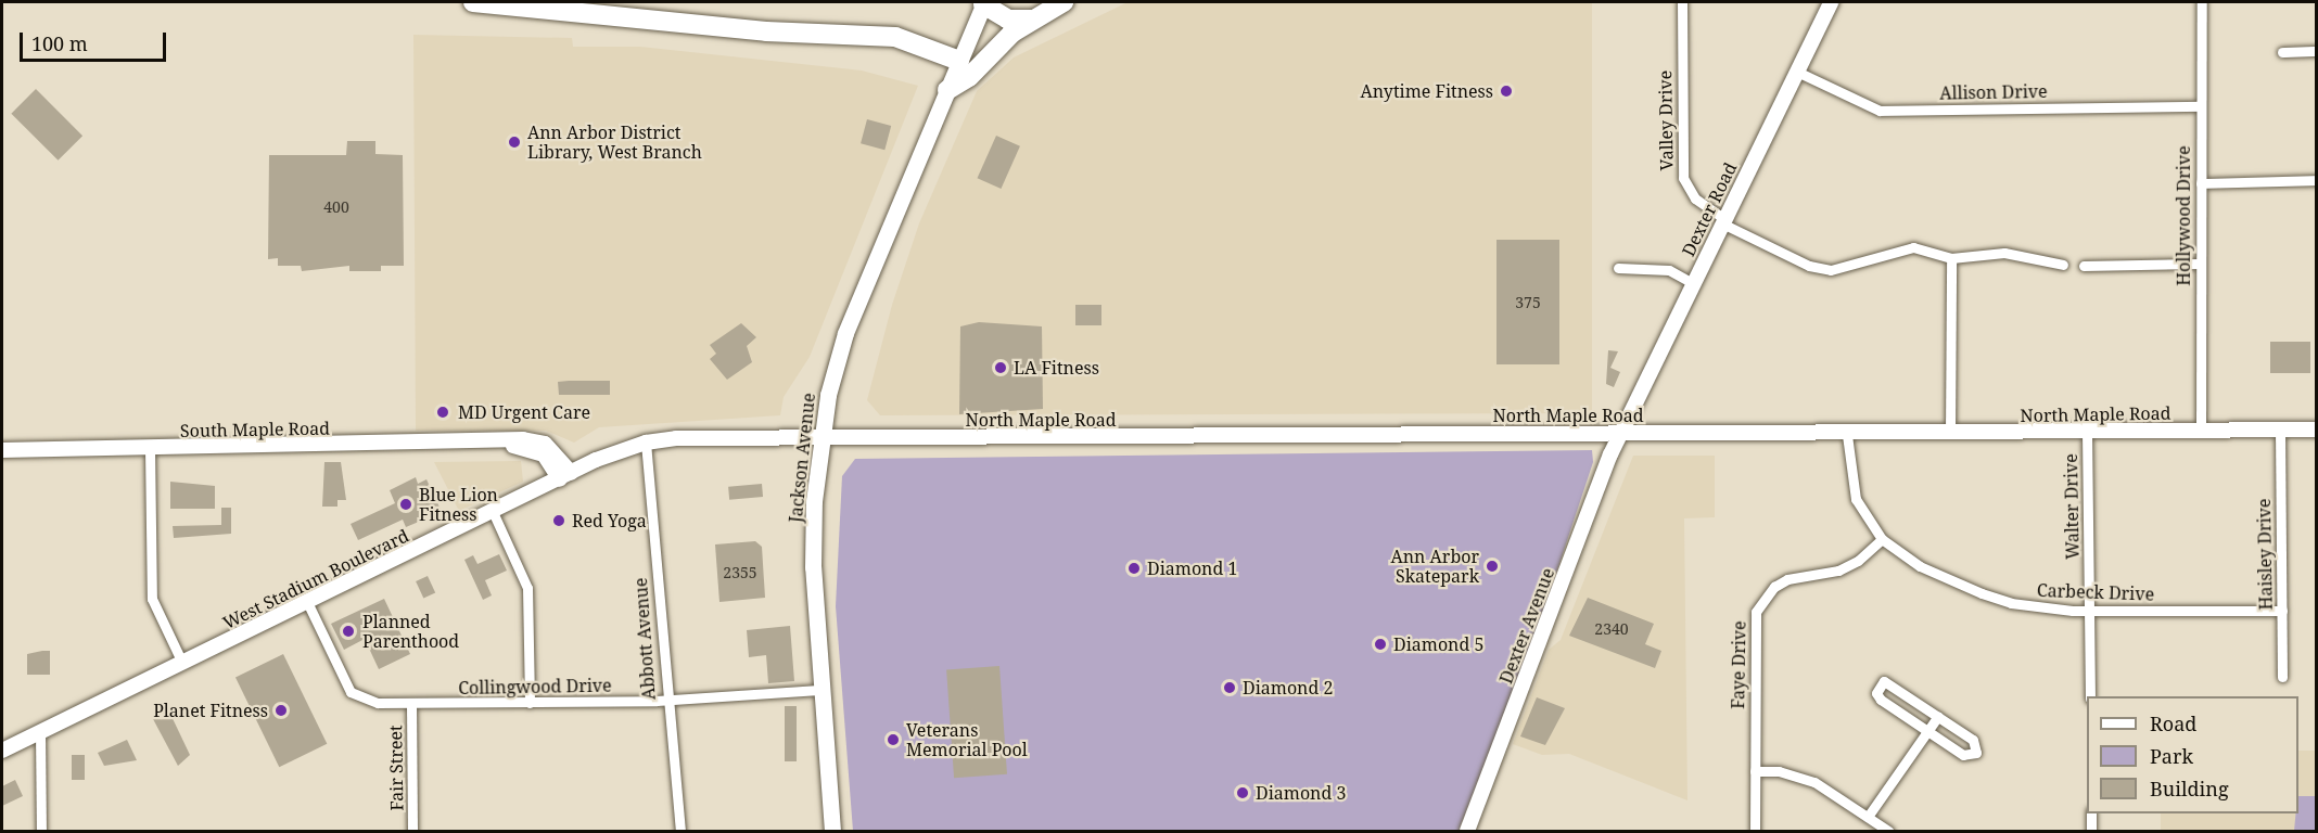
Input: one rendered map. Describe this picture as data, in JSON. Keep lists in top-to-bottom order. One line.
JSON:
{"streets":{"main road":["Dexter Road","North Maple Road","South Maple Road","Jackson Avenue","West Stadium Boulevard","Dexter Avenue"],"street":["Allison Drive","Valley Drive","Hollywood Drive","Walter Drive","Haisley Drive","Carbeck Drive","Abbott Avenue","Faye Drive","Collingwood Drive","Fair Street"]},"crossings":[["Allison Drive","Dexter Road"],["Allison Drive","Hollywood Drive"],["Valley Drive","Dexter Road"],["Dexter Road","North Maple Road"],["Dexter Road","Dexter Avenue"],["Hollywood Drive","North Maple Road"],["North Maple Road","Jackson Avenue"],["North Maple Road","Walter Drive"],["North Maple Road","Haisley Drive"],["North Maple Road","Carbeck Drive"],["North Maple Road","Dexter Avenue"],["South Maple Road","West Stadium Boulevard"],["Jackson Avenue","Collingwood Drive"],["Walter Drive","Carbeck Drive"],["Haisley Drive","Carbeck Drive"],["West Stadium Boulevard","Abbott Avenue"],["West Stadium Boulevard","Collingwood Drive"],["Carbeck Drive","Faye Drive"],["Abbott Avenue","Collingwood Drive"],["Collingwood Drive","Fair Street"]],"places":["Anytime Fitness","Ann Arbor District Library, West Branch","LA Fitness","MD Urgent Care","Blue Lion Fitness","Red Yoga","Ann Arbor Skatepark","Diamond 1","Planned Parenthood","Diamond 5","Diamond 2","Planet Fitness","Veterans Memorial Pool","Diamond 3"],"house_numbers":["400","375","2355","2340"],"legend":["Road","Park","Building"],"scale_bar":"100 m"}
